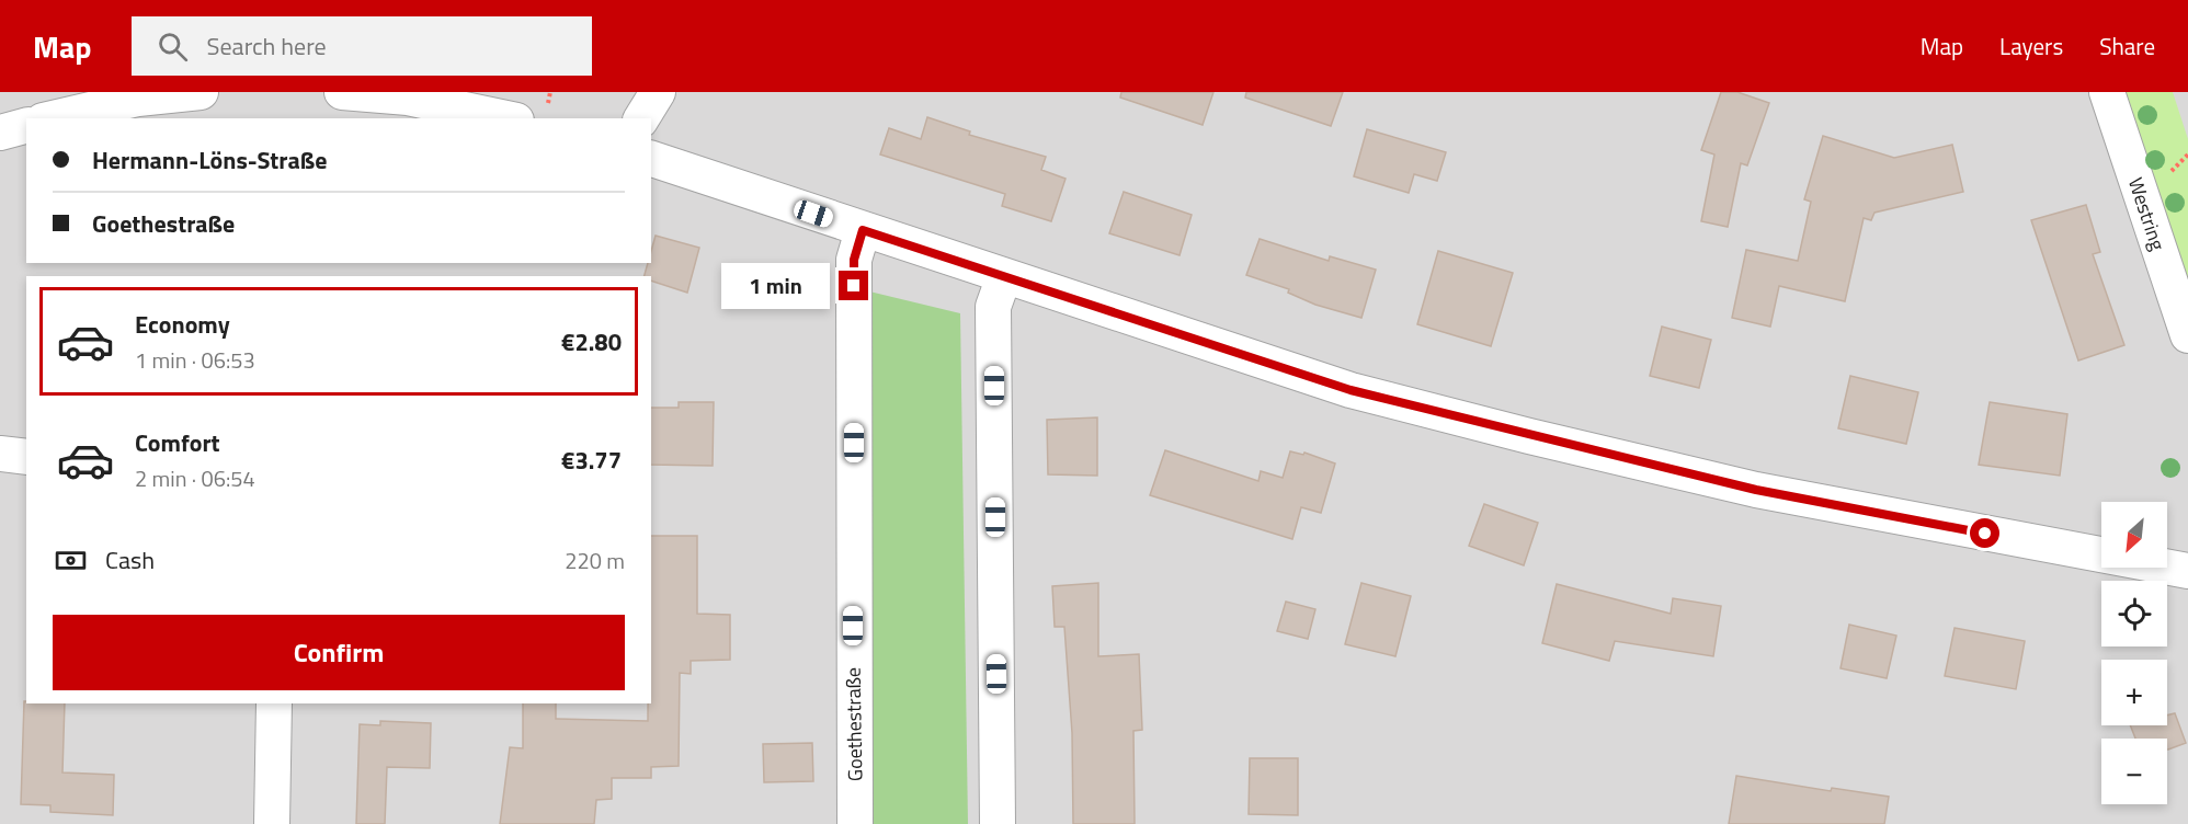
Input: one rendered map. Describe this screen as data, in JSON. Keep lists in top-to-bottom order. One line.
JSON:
{"streets":{"street":["Westring","Goethestraße"]},"north":"bottom left","page":{"header":"Map","search":"Search here","nav":["Map","Layers","Share"],"banner":["Hermann-Löns-Straße","Goethestraße"],"bubble":"1 min","list":[{"name":"Economy","note":"1 min · 06:53","value":"€2.80"},{"name":"Comfort","note":"2 min · 06:54","value":"€3.77"}],"map_buttons":["+","−"],"pay":["Cash","220 m"],"buttons":"Confirm"}}
